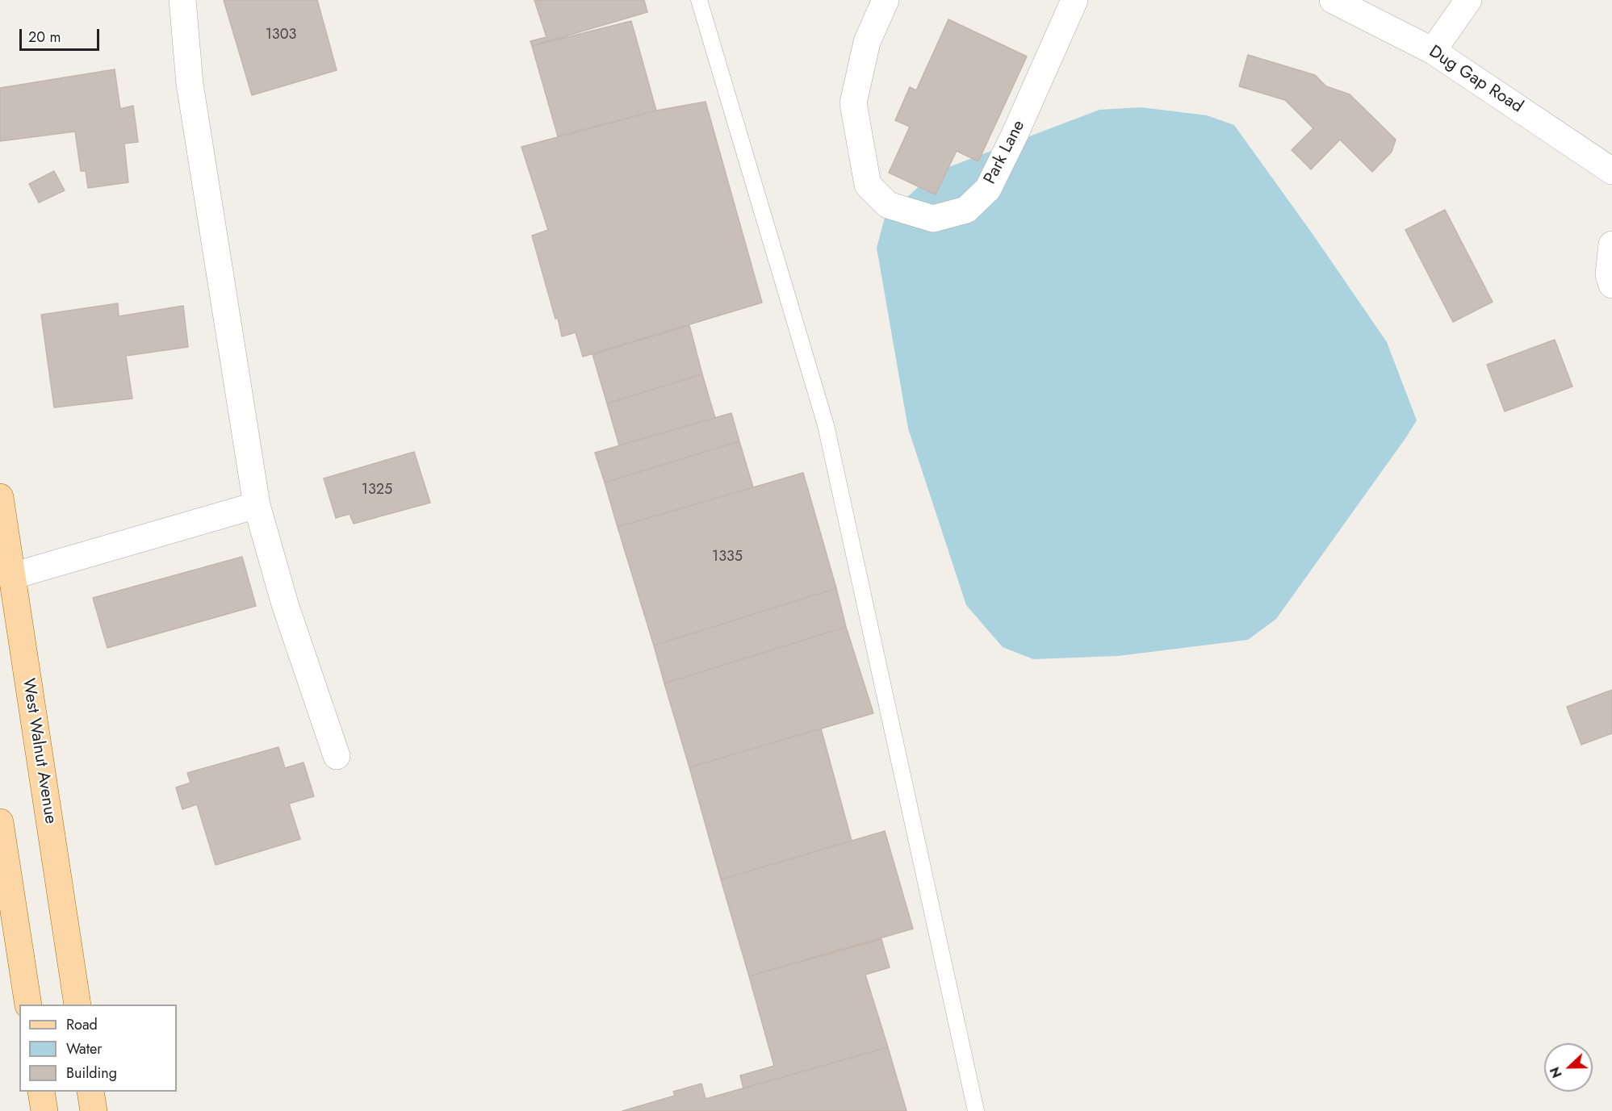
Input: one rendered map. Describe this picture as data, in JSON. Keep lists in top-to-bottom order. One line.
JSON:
{"streets":{"main road":["West Walnut Avenue"],"street":["Dug Gap Road","Park Lane"]},"house_numbers":["1303","1325","1335"],"legend":["Road","Water","Building"],"scale_bar":"20 m","north":"left"}
